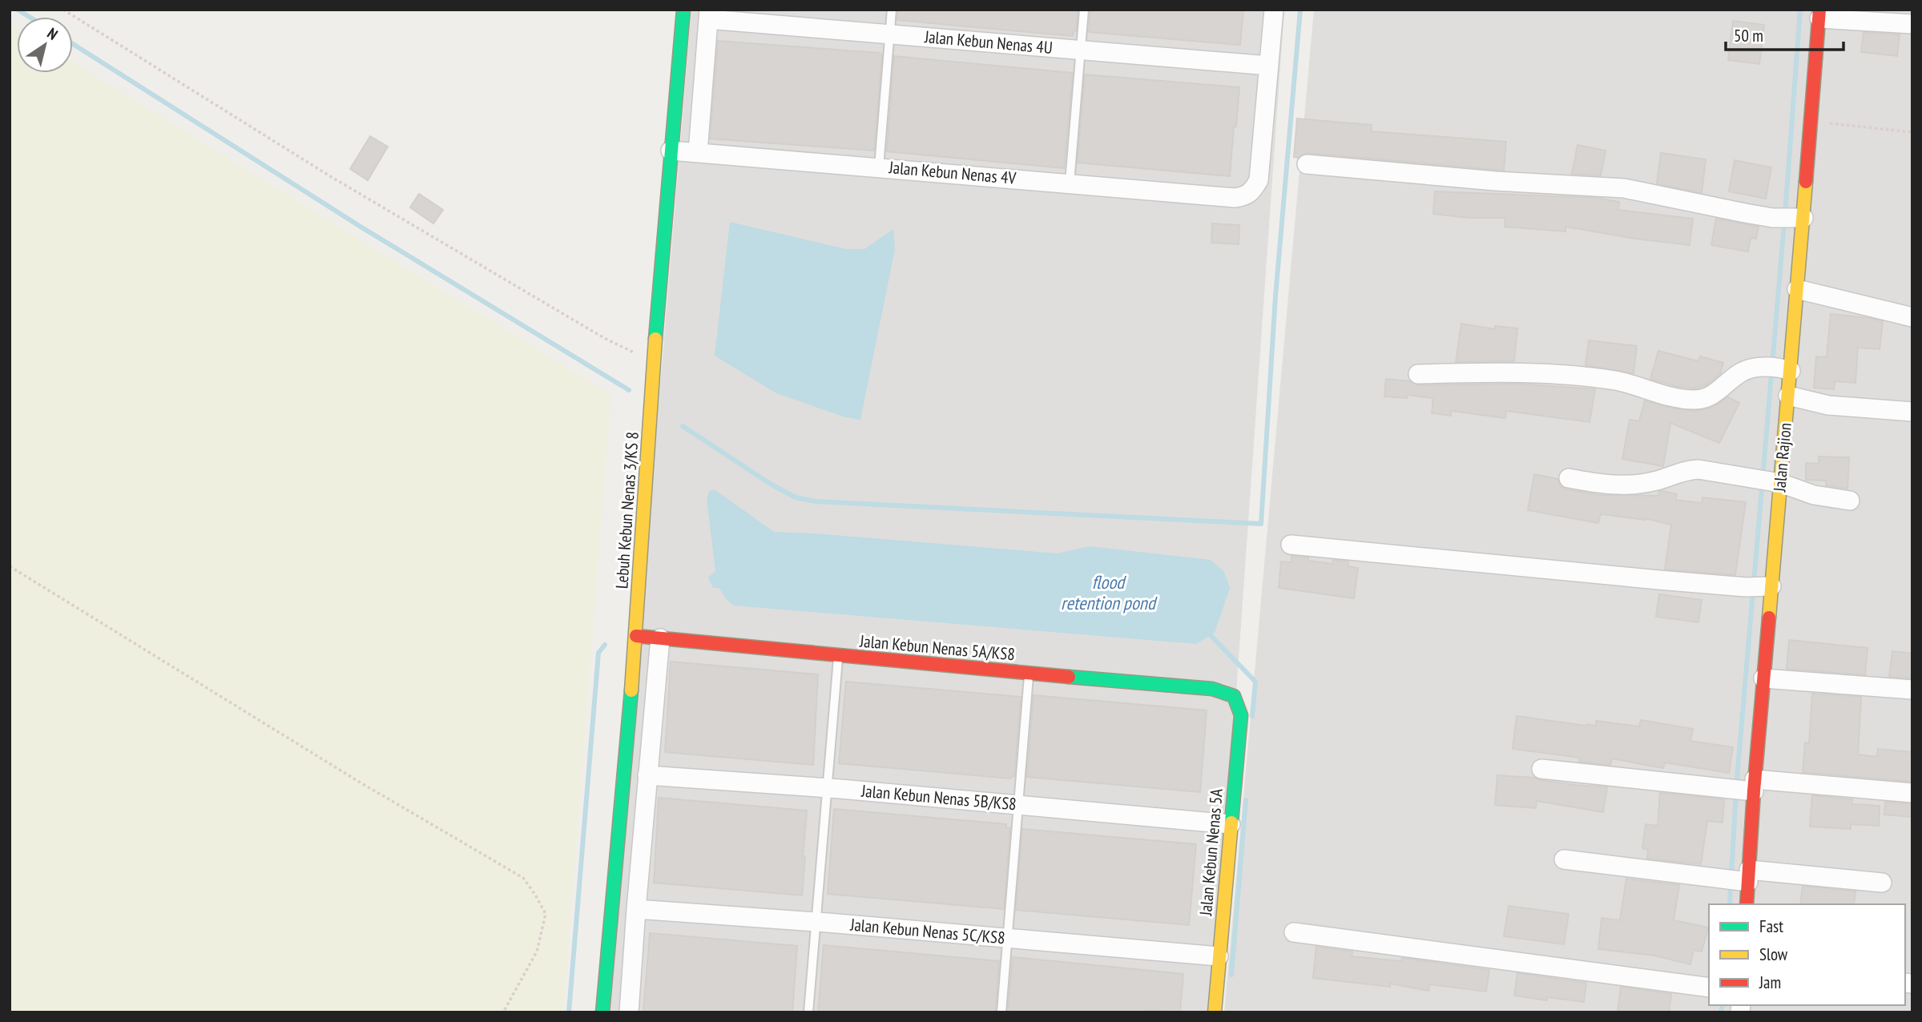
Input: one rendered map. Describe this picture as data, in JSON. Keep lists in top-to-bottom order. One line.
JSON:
{"streets":{"street":["Jalan Kebun Nenas 4U","Jalan Kebun Nenas 4V","Jalan Rajion","Lebuh Kebun Nenas 3/KS 8","Jalan Kebun Nenas 5A/KS8","Jalan Kebun Nenas 5B/KS8","Jalan Kebun Nenas 5A","Jalan Kebun Nenas 5C/KS8"]},"crossings":[["Jalan Kebun Nenas 4U","Jalan Kebun Nenas 4V"],["Jalan Kebun Nenas 4V","Lebuh Kebun Nenas 3/KS 8"],["Lebuh Kebun Nenas 3/KS 8","Jalan Kebun Nenas 5A/KS8"],["Jalan Kebun Nenas 5A/KS8","Jalan Kebun Nenas 5A"],["Jalan Kebun Nenas 5B/KS8","Jalan Kebun Nenas 5A"],["Jalan Kebun Nenas 5A","Jalan Kebun Nenas 5C/KS8"]],"water":["flood retention pond"],"legend":["Fast","Slow","Jam"],"scale_bar":"50 m","north":"top right"}
